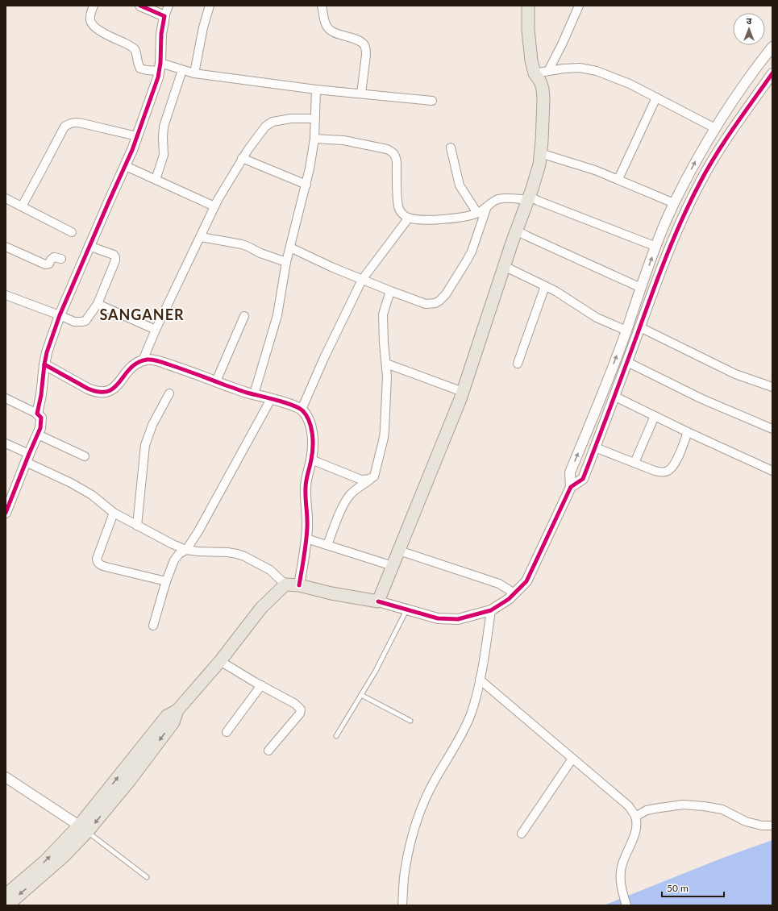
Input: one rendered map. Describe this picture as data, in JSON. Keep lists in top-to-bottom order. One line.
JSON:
{"districts":["SANGANER"],"scale_bar":"50 m","north":"top"}
